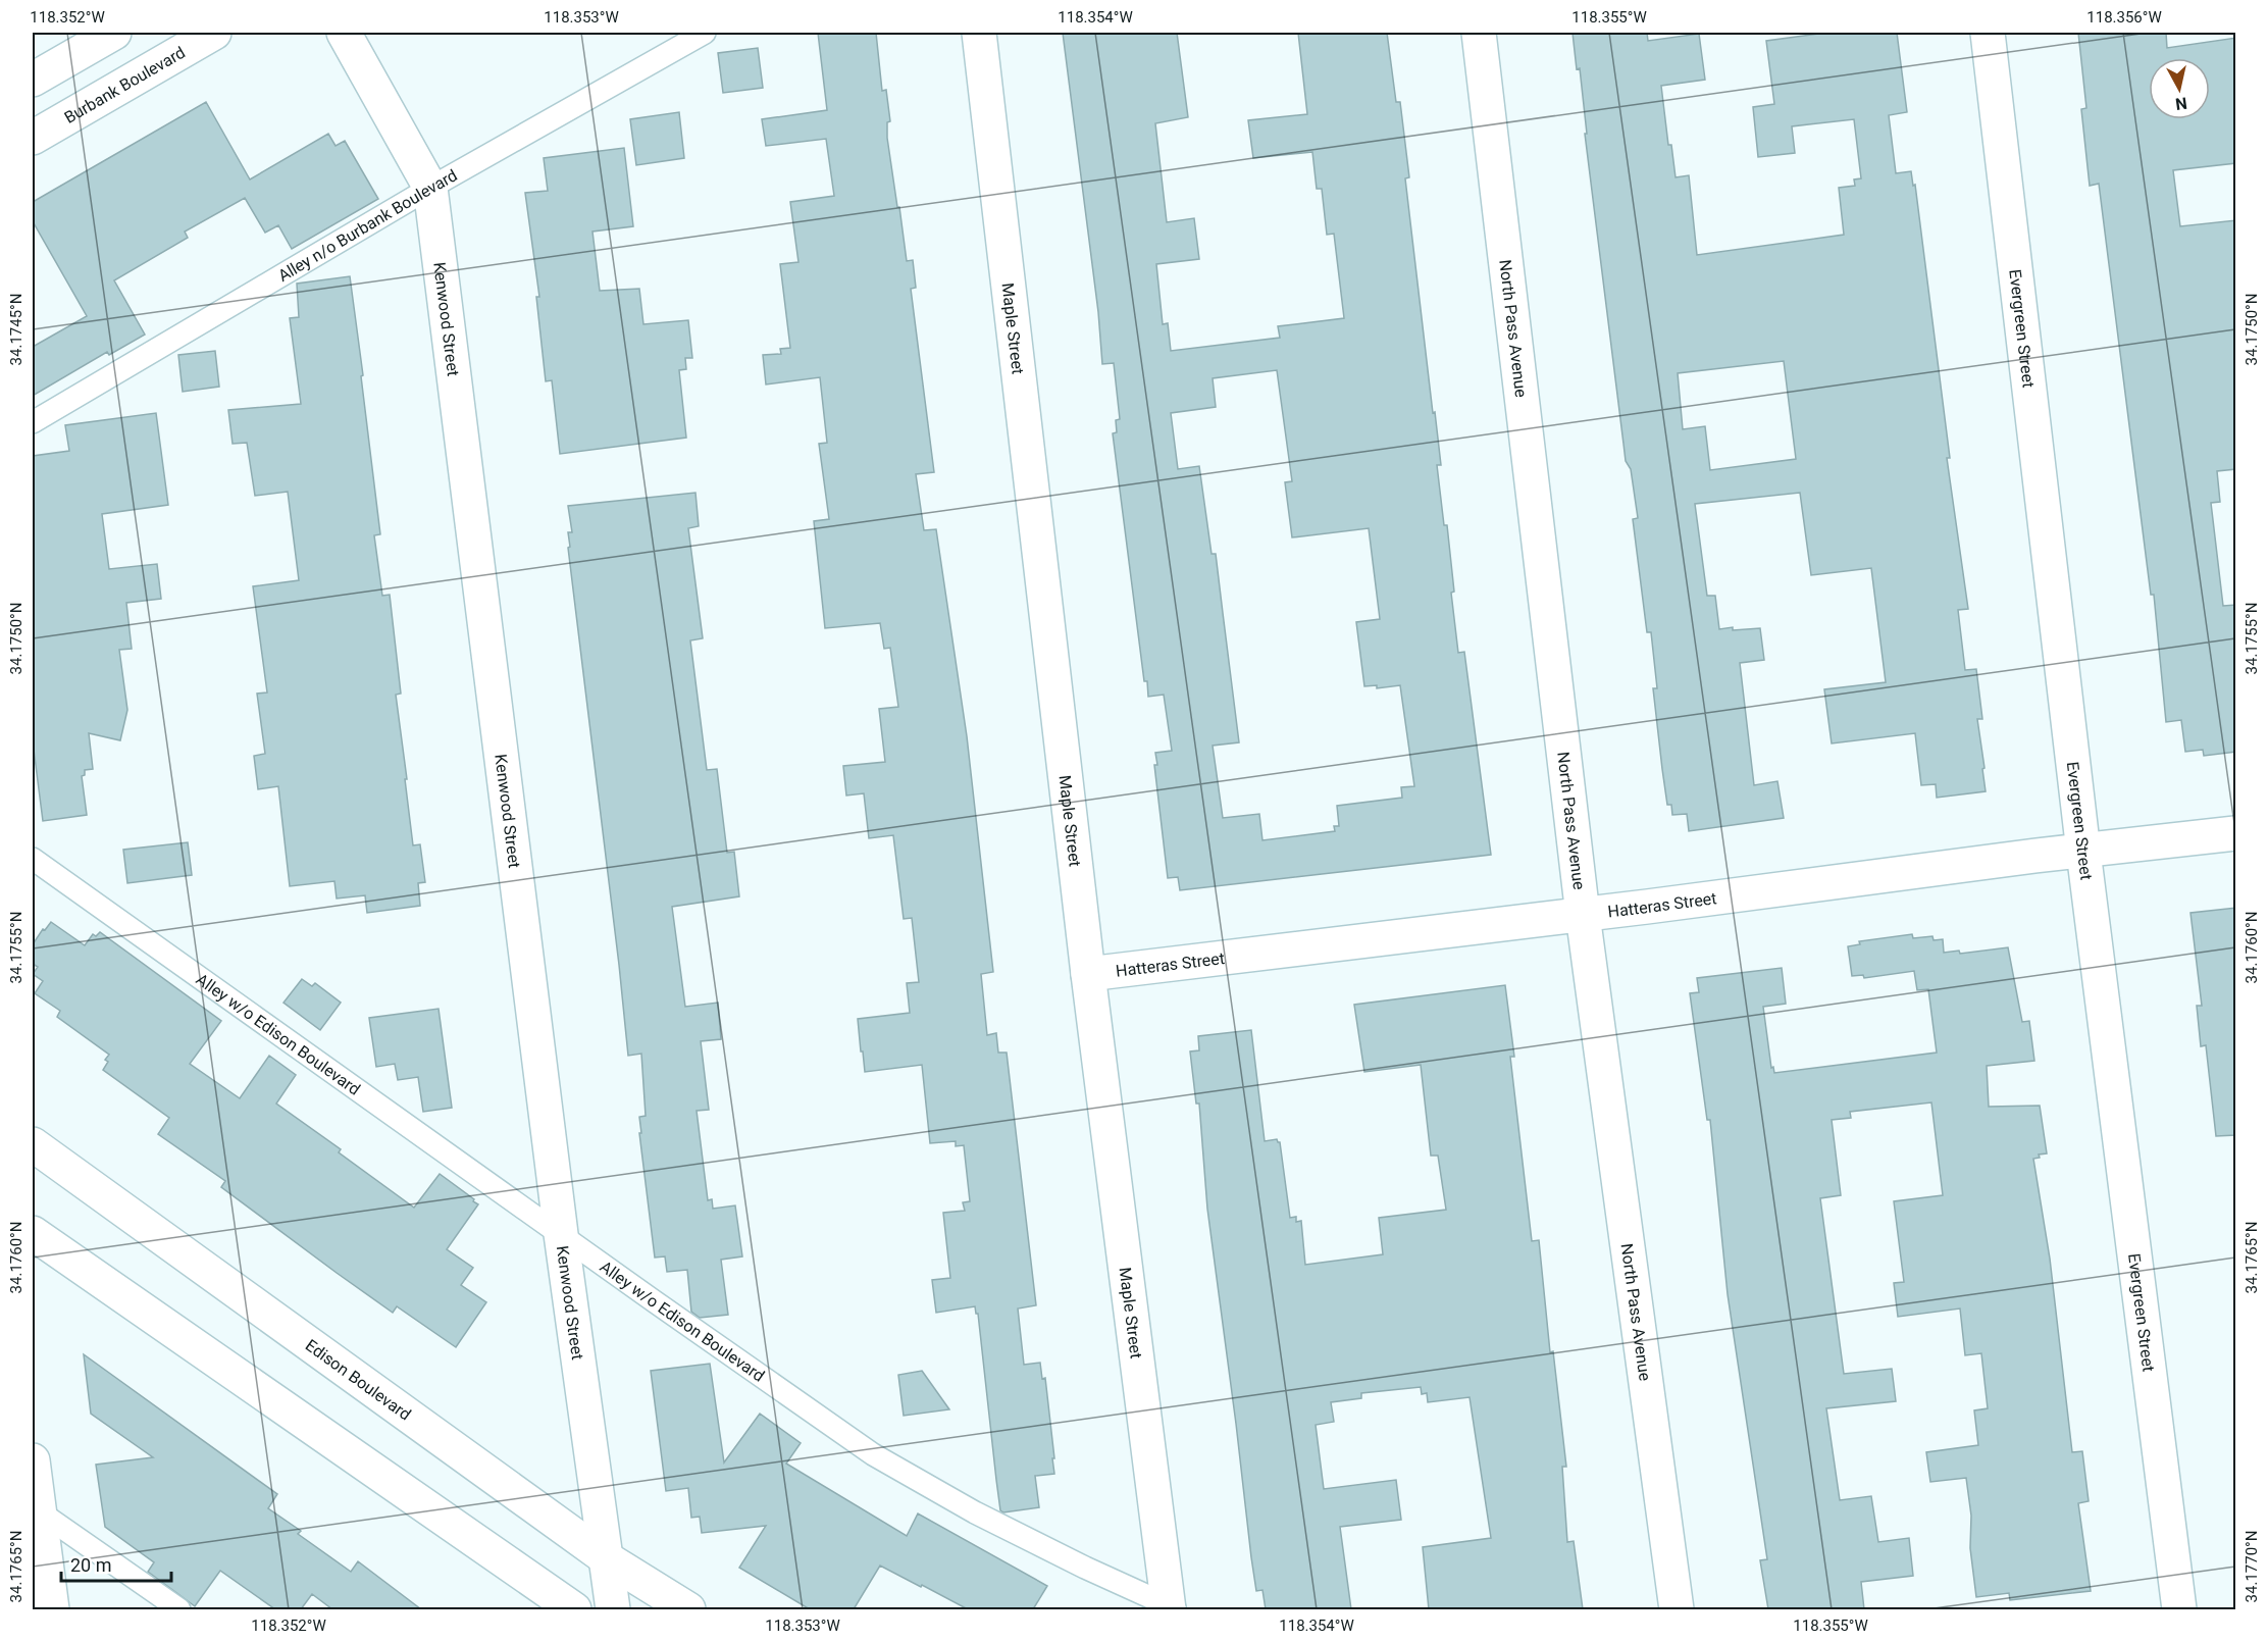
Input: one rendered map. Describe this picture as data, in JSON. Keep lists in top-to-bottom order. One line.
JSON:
{"streets":{"street":["Burbank Boulevard","Kenwood Street","Maple Street","North Pass Avenue","Evergreen Street","Hatteras Street","Edison Boulevard"],"lane":["Alley n/o Burbank Boulevard","Alley w/o Edison Boulevard"]},"crossings":[["Alley n/o Burbank Boulevard","Kenwood Street"],["Kenwood Street","Alley w/o Edison Boulevard"],["Kenwood Street","Edison Boulevard"],["Maple Street","Hatteras Street"],["Maple Street","Alley w/o Edison Boulevard"],["North Pass Avenue","Hatteras Street"],["Evergreen Street","Hatteras Street"]],"scale_bar":"20 m","north":"bottom","coordinates":["118.352°W","118.353°W","118.354°W","118.355°W","118.356°W","34.1745°N","34.1750°N","34.1755°N","34.1760°N","34.1765°N","34.1770°N"]}
